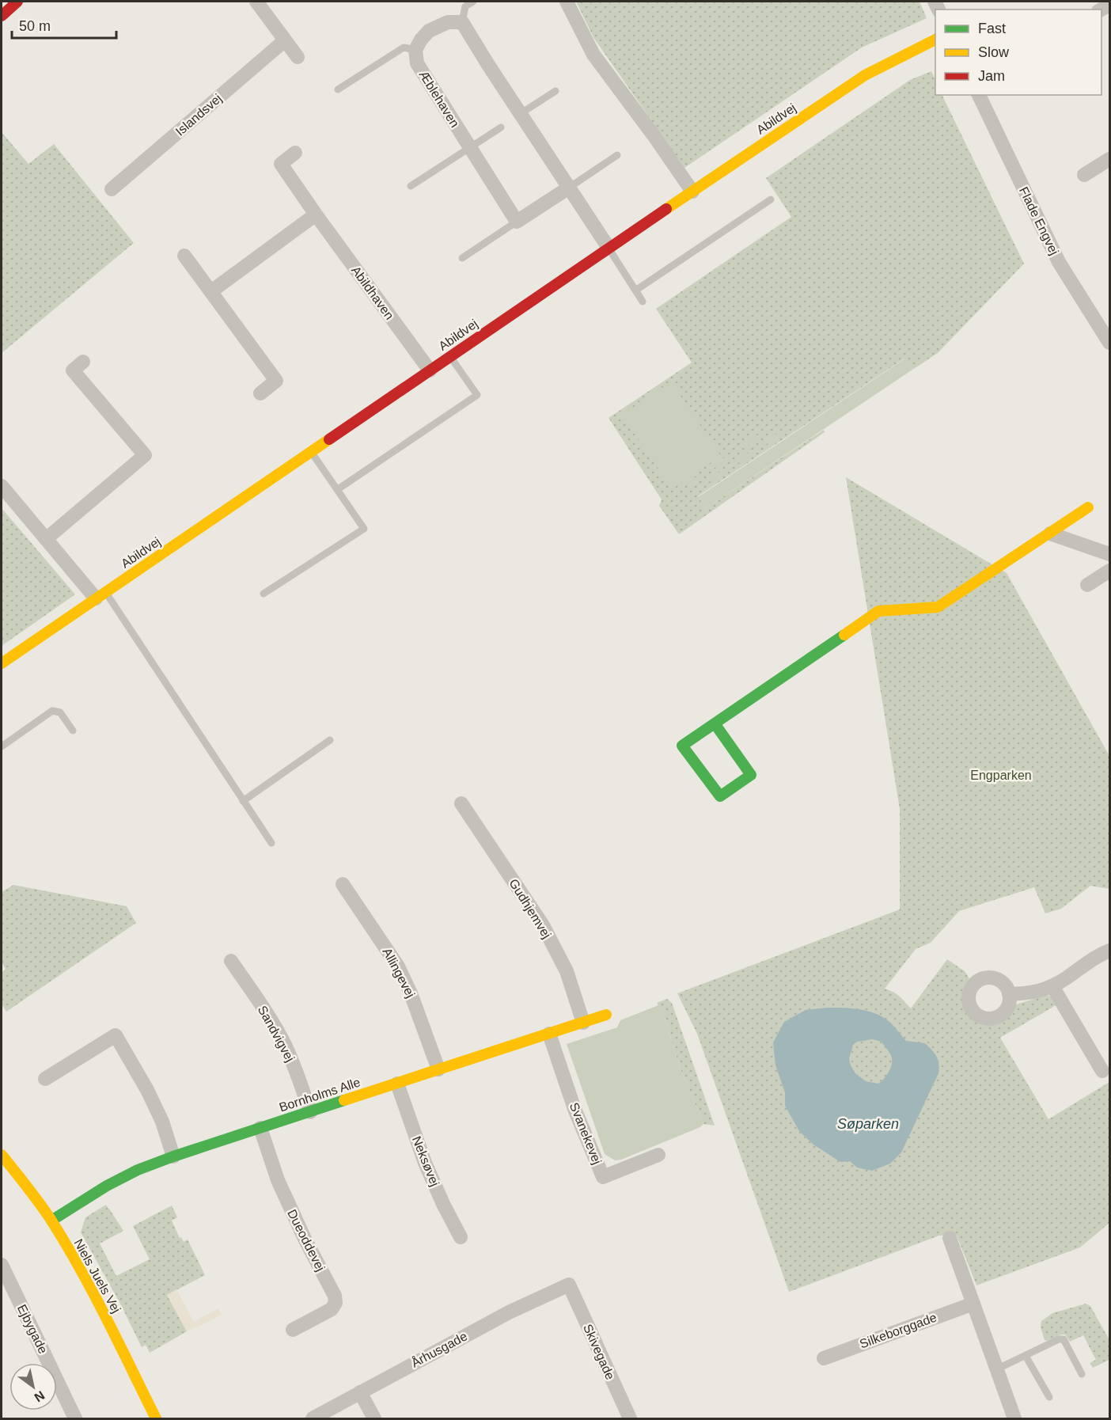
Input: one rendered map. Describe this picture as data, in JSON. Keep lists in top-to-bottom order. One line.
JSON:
{"streets":{"street":["Æblehaven","Islandsvej","Abildvej","Flade Engvej","Abildhaven","Gudhjemvej","Allingevej","Sandvigvej","Bornholms Alle","Svanekevej","Neksøvej","Dueoddevej","Niels Juels Vej","Ejbygade","Silkeborggade","Århusgade","Skivegade"]},"crossings":[["Abildvej","Abildhaven"],["Gudhjemvej","Bornholms Alle"],["Allingevej","Bornholms Alle"],["Sandvigvej","Bornholms Alle"],["Bornholms Alle","Svanekevej"],["Bornholms Alle","Neksøvej"],["Bornholms Alle","Dueoddevej"],["Bornholms Alle","Niels Juels Vej"],["Århusgade","Skivegade"]],"water":["Søparken"],"parks":["Engparken"],"legend":["Fast","Slow","Jam"],"scale_bar":"50 m","north":"bottom right"}
